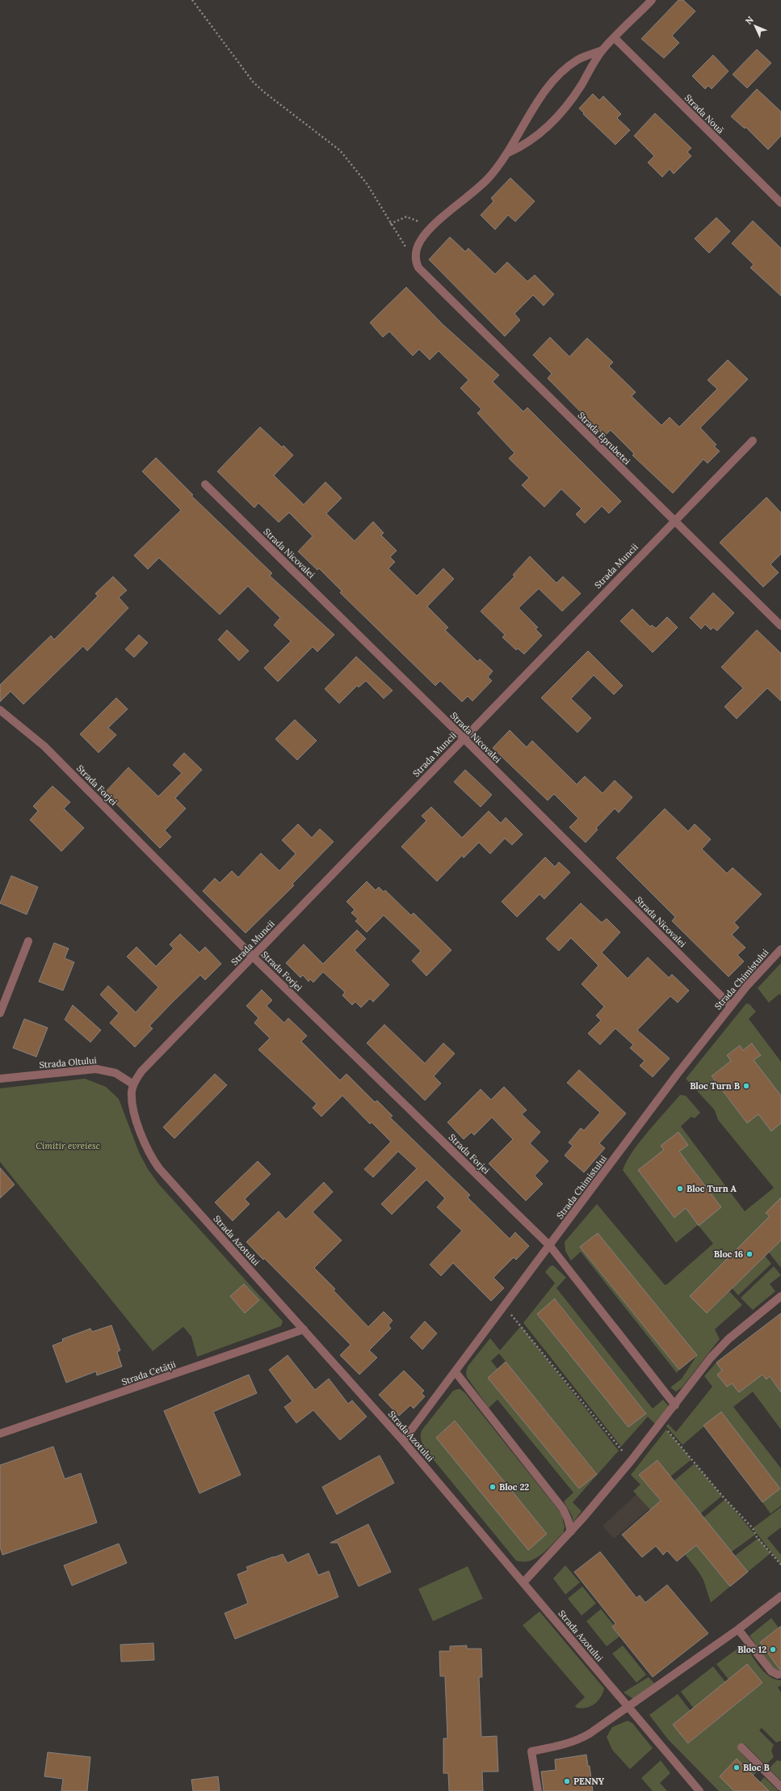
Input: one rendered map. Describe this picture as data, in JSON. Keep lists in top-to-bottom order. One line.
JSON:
{"streets":{"street":["Strada Nouă","Strada Eprubetei","Strada Nicovalei","Strada Muncii","Strada Forjei","Strada Chimistului","Strada Oltului","Strada Azotului","Strada Cetății"]},"crossings":[["Strada Eprubetei","Strada Muncii"],["Strada Nicovalei","Strada Muncii"],["Strada Nicovalei","Strada Chimistului"],["Strada Muncii","Strada Forjei"],["Strada Muncii","Strada Oltului"],["Strada Muncii","Strada Azotului"],["Strada Forjei","Strada Chimistului"],["Strada Chimistului","Strada Azotului"],["Strada Oltului","Strada Azotului"],["Strada Azotului","Strada Cetății"]],"parks":["Cimitir evreiesc"],"places":["Bloc Turn B","Bloc Turn A","Bloc 16","Bloc 22","Bloc 12","Bloc B","PENNY"],"north":"top left"}
